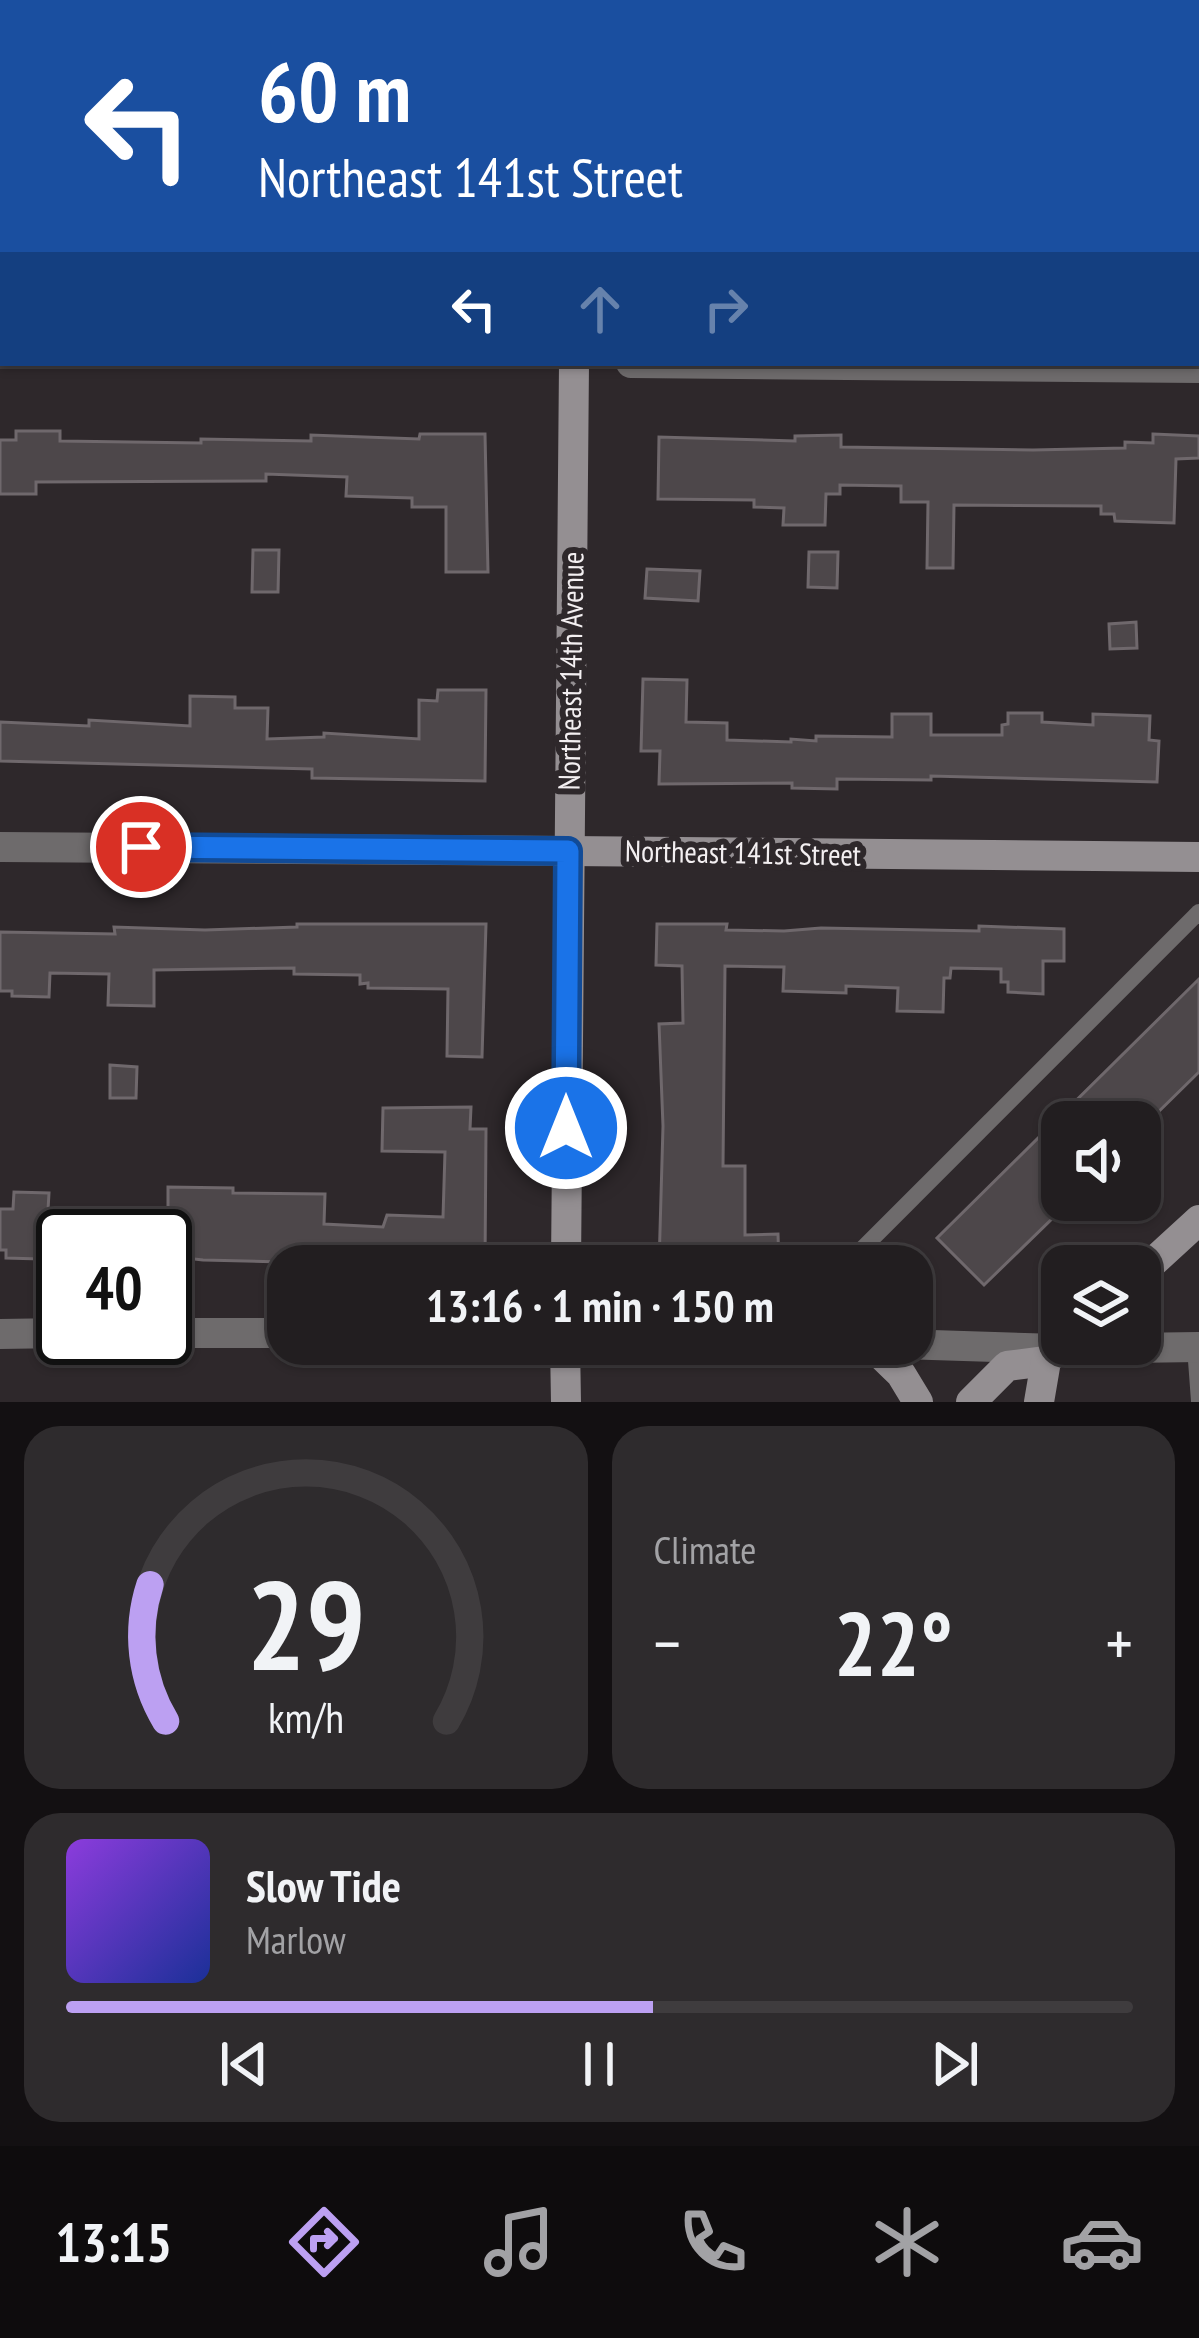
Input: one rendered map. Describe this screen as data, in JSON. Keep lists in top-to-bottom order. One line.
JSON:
{"streets":{"street":["Northeast 14th Avenue","Northeast 141st Street"]},"crossings":[["Northeast 14th Avenue","Northeast 141st Street"]],"page":{"turn":["60 m","Northeast 141st Street"],"limit":"40","trip":"13:16 · 1 min · 150 m","tile":"Climate","heat":["−","22°","+"],"song":["Slow Tide","Marlow"],"tabs":"13:15","gauge":["29","km/h"]}}
